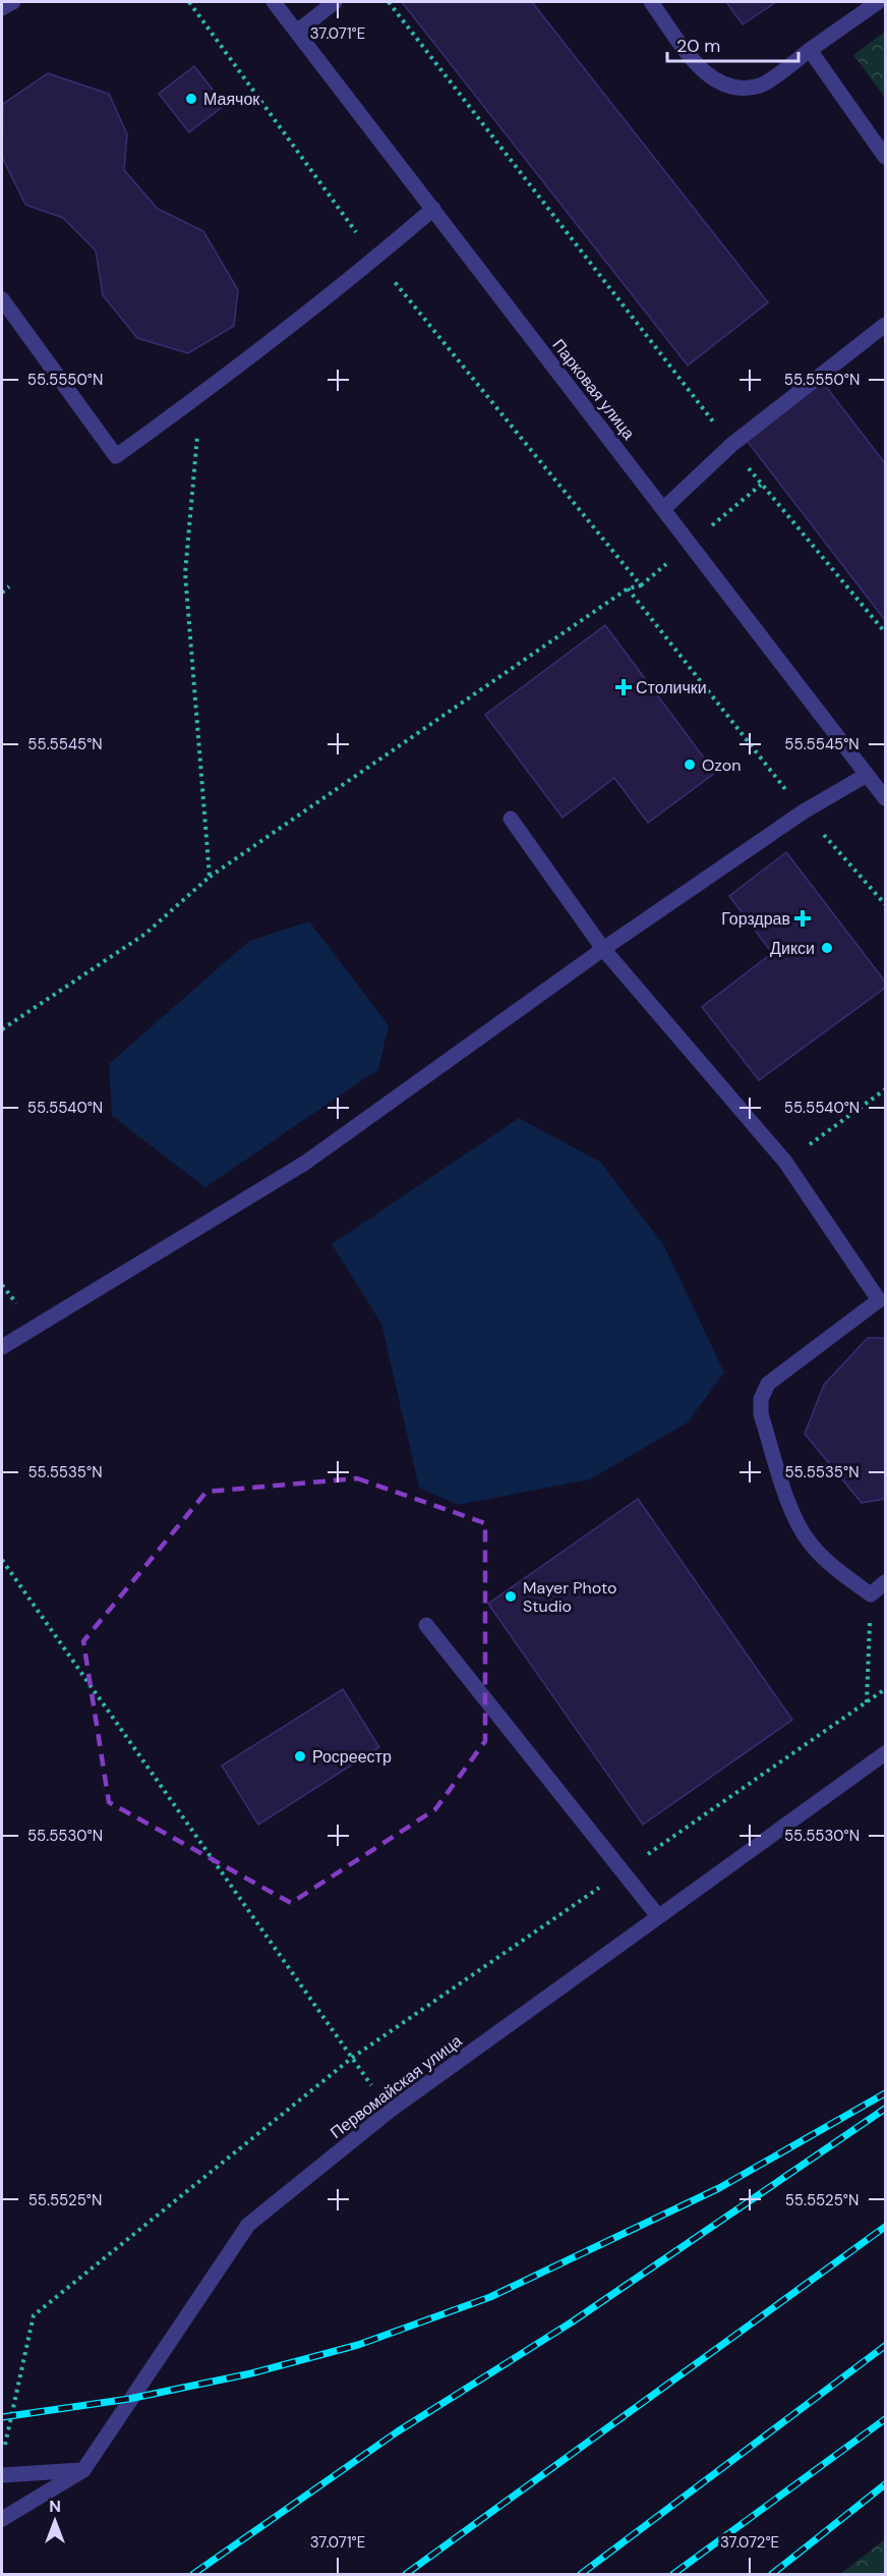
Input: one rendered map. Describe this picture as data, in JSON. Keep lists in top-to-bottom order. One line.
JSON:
{"streets":{"street":["Парковая улица","Первомайская улица"]},"places":{"other":["Маячок","Ozon","Дикси","Mayer Photo Studio","Росреестр"],"health":["Столички","Горздрав"]},"scale_bar":"20 m","north":"top","coordinates":["37.071°E","55.5550°N","55.5545°N","55.5540°N","55.5535°N","55.5530°N","55.5525°N","37.072°E"]}
